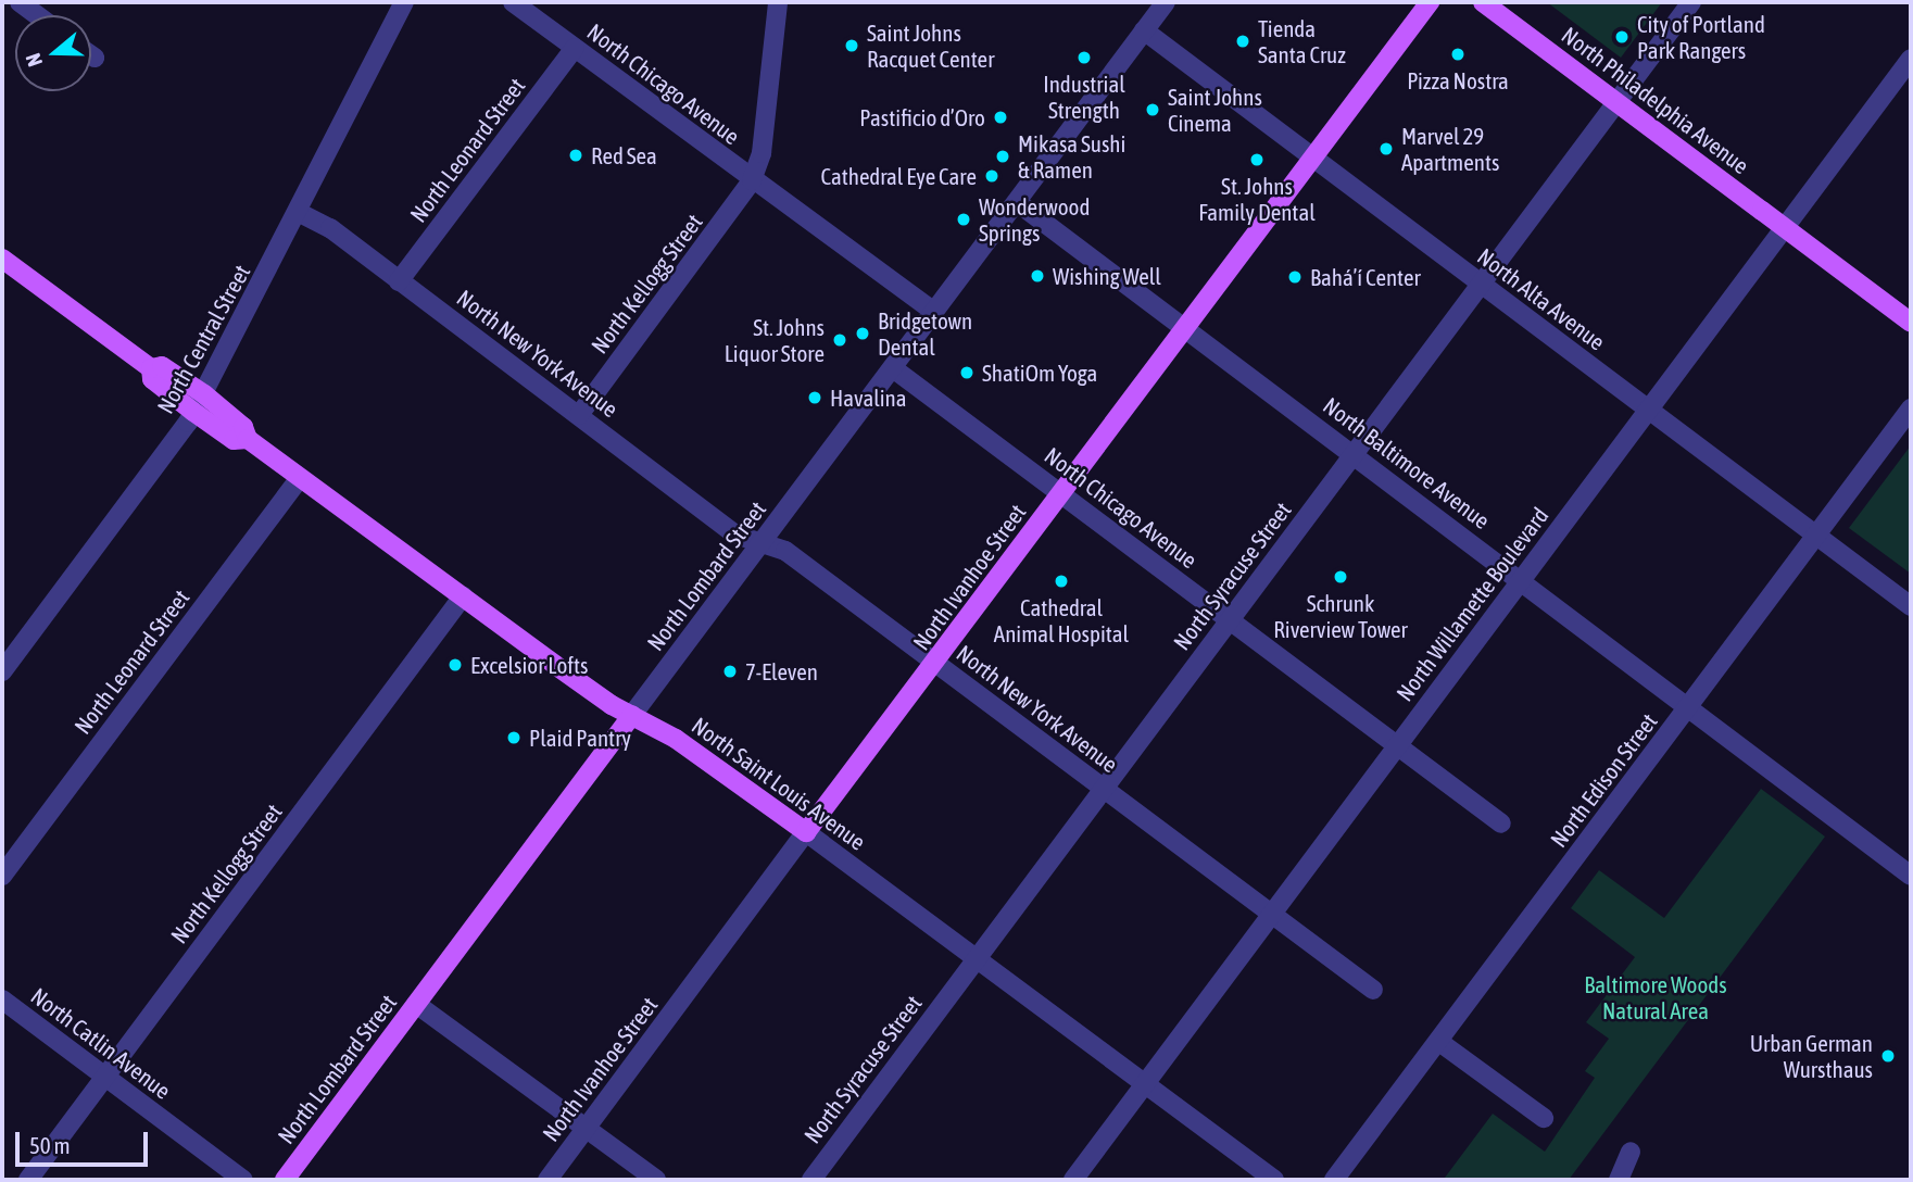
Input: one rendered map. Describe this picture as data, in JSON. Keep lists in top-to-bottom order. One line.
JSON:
{"streets":{"main road":["North Philadelphia Avenue","North Lombard Street","North Ivanhoe Street","North Saint Louis Avenue"],"street":["North Chicago Avenue","North Leonard Street","North Kellogg Street","North Alta Avenue","North Central Street","North New York Avenue","North Baltimore Avenue","North Syracuse Street","North Willamette Boulevard","North Edison Street","North Catlin Avenue"]},"crossings":[["North Chicago Avenue","North Leonard Street"],["North Chicago Avenue","North Kellogg Street"],["North Chicago Avenue","North Lombard Street"],["North Chicago Avenue","North Syracuse Street"],["North Chicago Avenue","North Ivanhoe Street"],["North Chicago Avenue","North Willamette Boulevard"],["North Philadelphia Avenue","North Syracuse Street"],["North Leonard Street","North New York Avenue"],["North Leonard Street","North Saint Louis Avenue"],["North Kellogg Street","North New York Avenue"],["North Kellogg Street","North Saint Louis Avenue"],["North Kellogg Street","North Catlin Avenue"],["North Alta Avenue","North Lombard Street"],["North Alta Avenue","North Syracuse Street"],["North Alta Avenue","North Ivanhoe Street"],["North Alta Avenue","North Willamette Boulevard"],["North Alta Avenue","North Edison Street"],["North Central Street","North New York Avenue"],["North Central Street","North Saint Louis Avenue"],["North New York Avenue","North Lombard Street"],["North New York Avenue","North Syracuse Street"],["North New York Avenue","North Ivanhoe Street"],["North New York Avenue","North Willamette Boulevard"],["North Baltimore Avenue","North Lombard Street"],["North Baltimore Avenue","North Syracuse Street"],["North Baltimore Avenue","North Ivanhoe Street"],["North Baltimore Avenue","North Willamette Boulevard"],["North Baltimore Avenue","North Edison Street"],["North Lombard Street","North Saint Louis Avenue"],["North Syracuse Street","North Saint Louis Avenue"],["North Ivanhoe Street","North Saint Louis Avenue"],["North Willamette Boulevard","North Saint Louis Avenue"]],"parks":["Baltimore Woods Natural Area"],"places":["City of Portland Park Rangers","Tienda Santa Cruz","Saint Johns Racquet Center","Pizza Nostra","Industrial Strength","Saint Johns Cinema","Pastificio d’Oro","Marvel 29 Apartments","Red Sea","Mikasa Sushi & Ramen","St. Johns Family Dental","Cathedral Eye Care","Wonderwood Springs","Wishing Well","Bahá’í Center","Bridgetown Dental","St. Johns Liquor Store","ShatiOm Yoga","Havalina","Schrunk Riverview Tower","Cathedral Animal Hospital","Excelsior Lofts","7-Eleven","Plaid Pantry","Urban German Wursthaus"],"scale_bar":"50 m","north":"left"}
